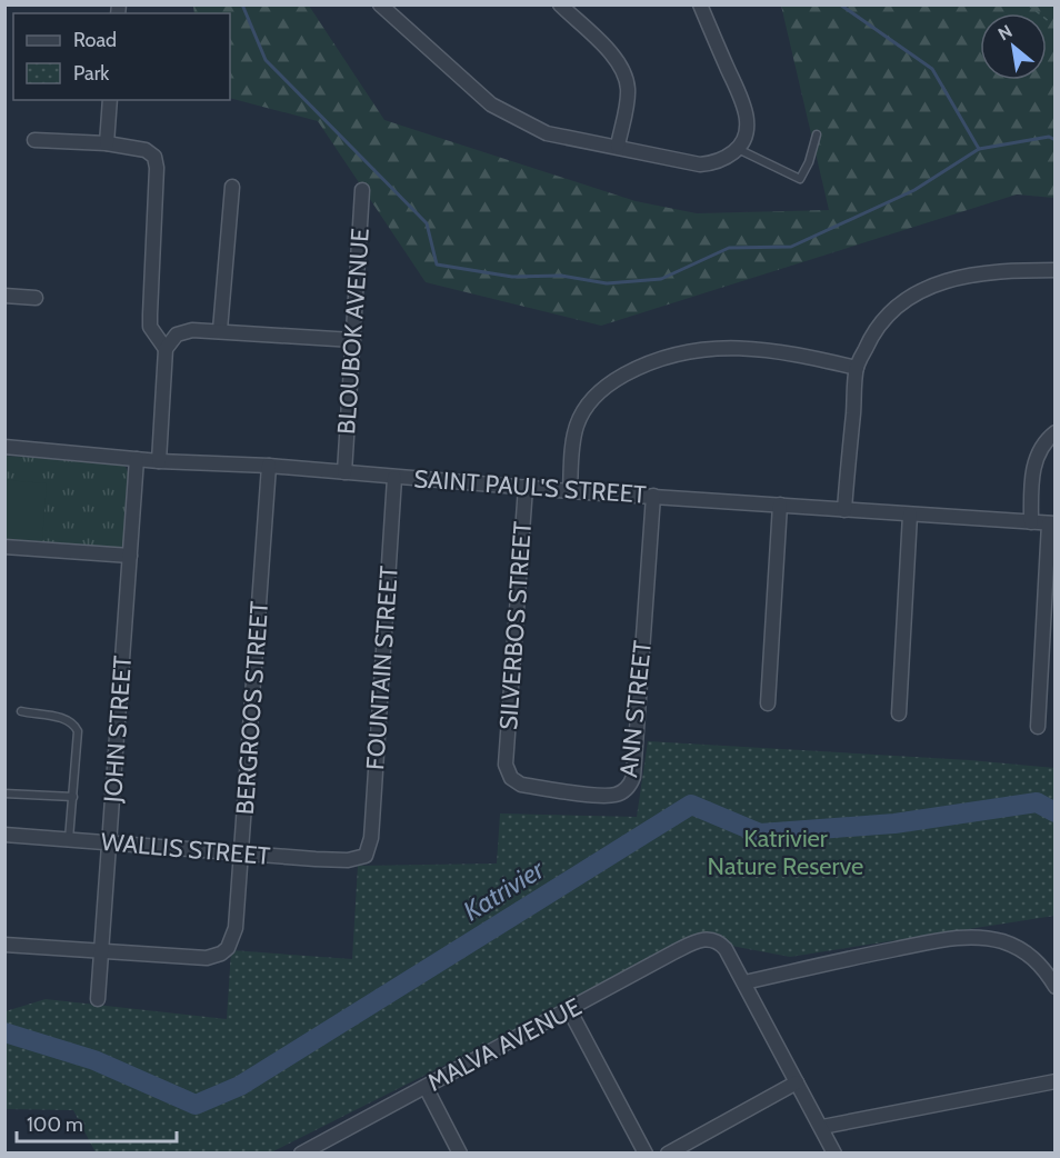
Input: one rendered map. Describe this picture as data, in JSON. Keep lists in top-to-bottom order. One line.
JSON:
{"streets":{"street":["BLOUBOK AVENUE","SAINT PAUL'S STREET","SILVERBOS STREET","FOUNTAIN STREET","BERGROOS STREET","ANN STREET","JOHN STREET","WALLIS STREET","MALVA AVENUE"]},"crossings":[["BLOUBOK AVENUE","SAINT PAUL'S STREET"],["SAINT PAUL'S STREET","SILVERBOS STREET"],["SAINT PAUL'S STREET","FOUNTAIN STREET"],["SAINT PAUL'S STREET","BERGROOS STREET"],["SAINT PAUL'S STREET","ANN STREET"],["SAINT PAUL'S STREET","JOHN STREET"],["SILVERBOS STREET","ANN STREET"],["FOUNTAIN STREET","WALLIS STREET"],["BERGROOS STREET","JOHN STREET"],["BERGROOS STREET","WALLIS STREET"],["JOHN STREET","WALLIS STREET"]],"water":["Katrivier"],"parks":["Katrivier Nature Reserve"],"legend":["Road","Park"],"scale_bar":"100 m","north":"top left"}
